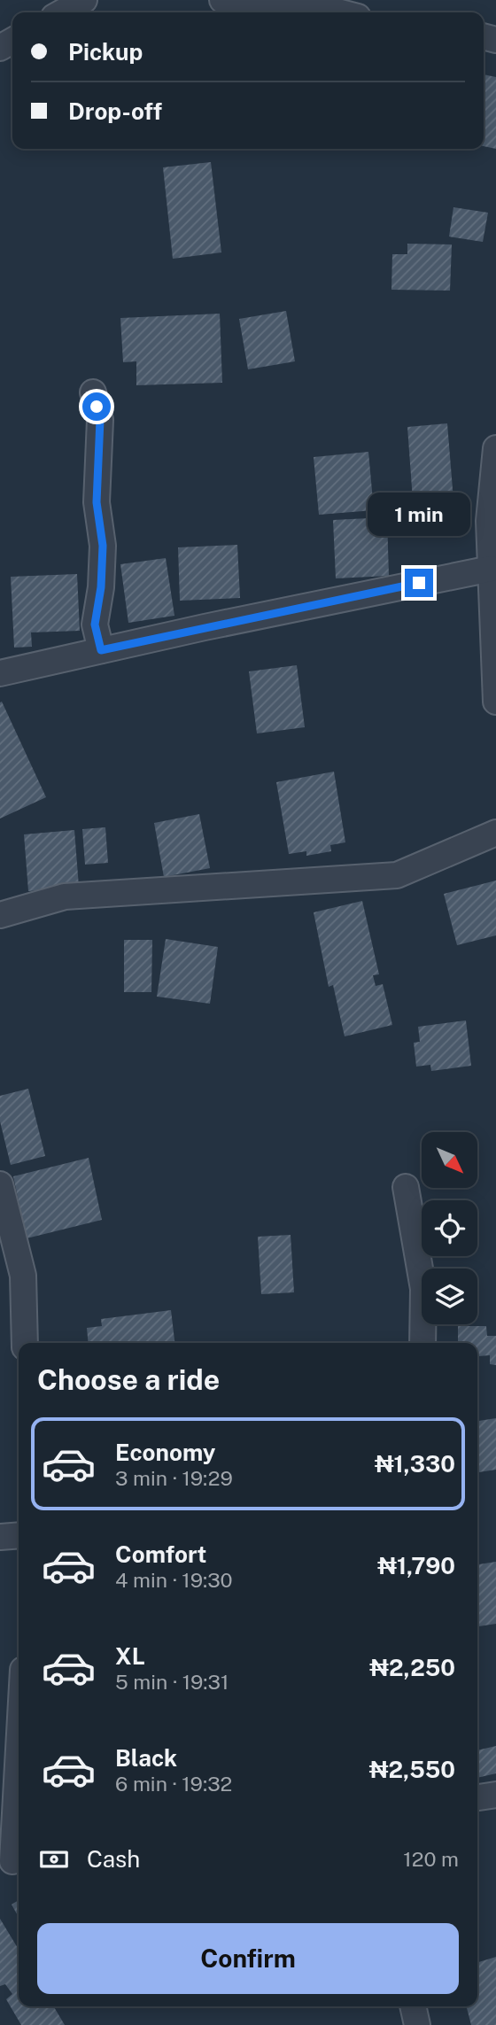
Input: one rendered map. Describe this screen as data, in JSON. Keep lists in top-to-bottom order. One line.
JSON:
{"north":"bottom right","page":{"banner":["Pickup","Drop-off"],"bubble":"1 min","heading":"Choose a ride","list":[{"name":"Economy","note":"3 min · 19:29","value":"₦1,330"},{"name":"Comfort","note":"4 min · 19:30","value":"₦1,790"},{"name":"XL","note":"5 min · 19:31","value":"₦2,250"},{"name":"Black","note":"6 min · 19:32","value":"₦2,550"}],"pay":["Cash","120 m"],"buttons":"Confirm"}}
